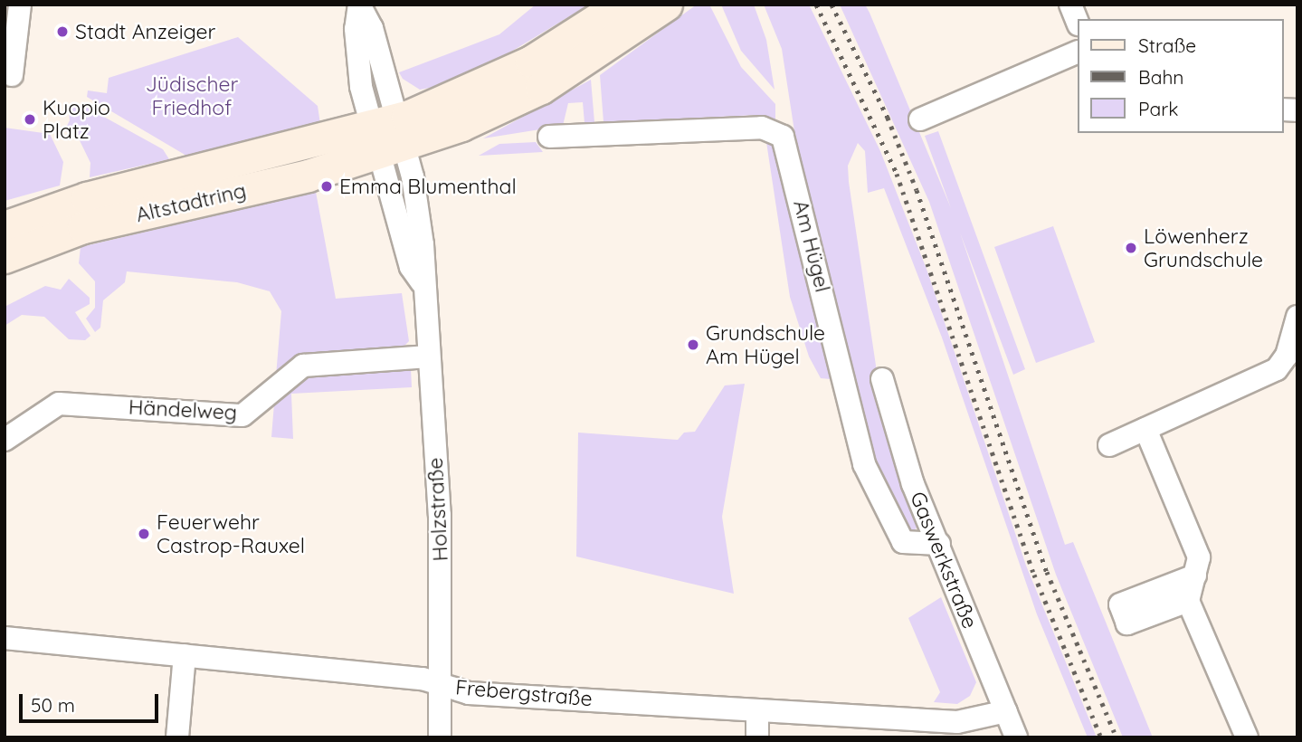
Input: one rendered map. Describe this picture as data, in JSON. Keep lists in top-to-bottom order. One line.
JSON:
{"streets":{"main road":["Altstadtring"],"street":["Am Hügel","Händelweg","Holzstraße","Gaswerkstraße","Frebergstraße"]},"crossings":[["Altstadtring","Holzstraße"],["Am Hügel","Gaswerkstraße"],["Händelweg","Holzstraße"],["Holzstraße","Frebergstraße"],["Gaswerkstraße","Frebergstraße"]],"parks":["Jüdischer Friedhof"],"places":["Stadt Anzeiger","Kuopio Platz","Emma Blumenthal","Löwenherz Grundschule","Grundschule Am Hügel","Feuerwehr Castrop-Rauxel"],"legend":["Straße","Bahn","Park"],"scale_bar":"50 m"}
